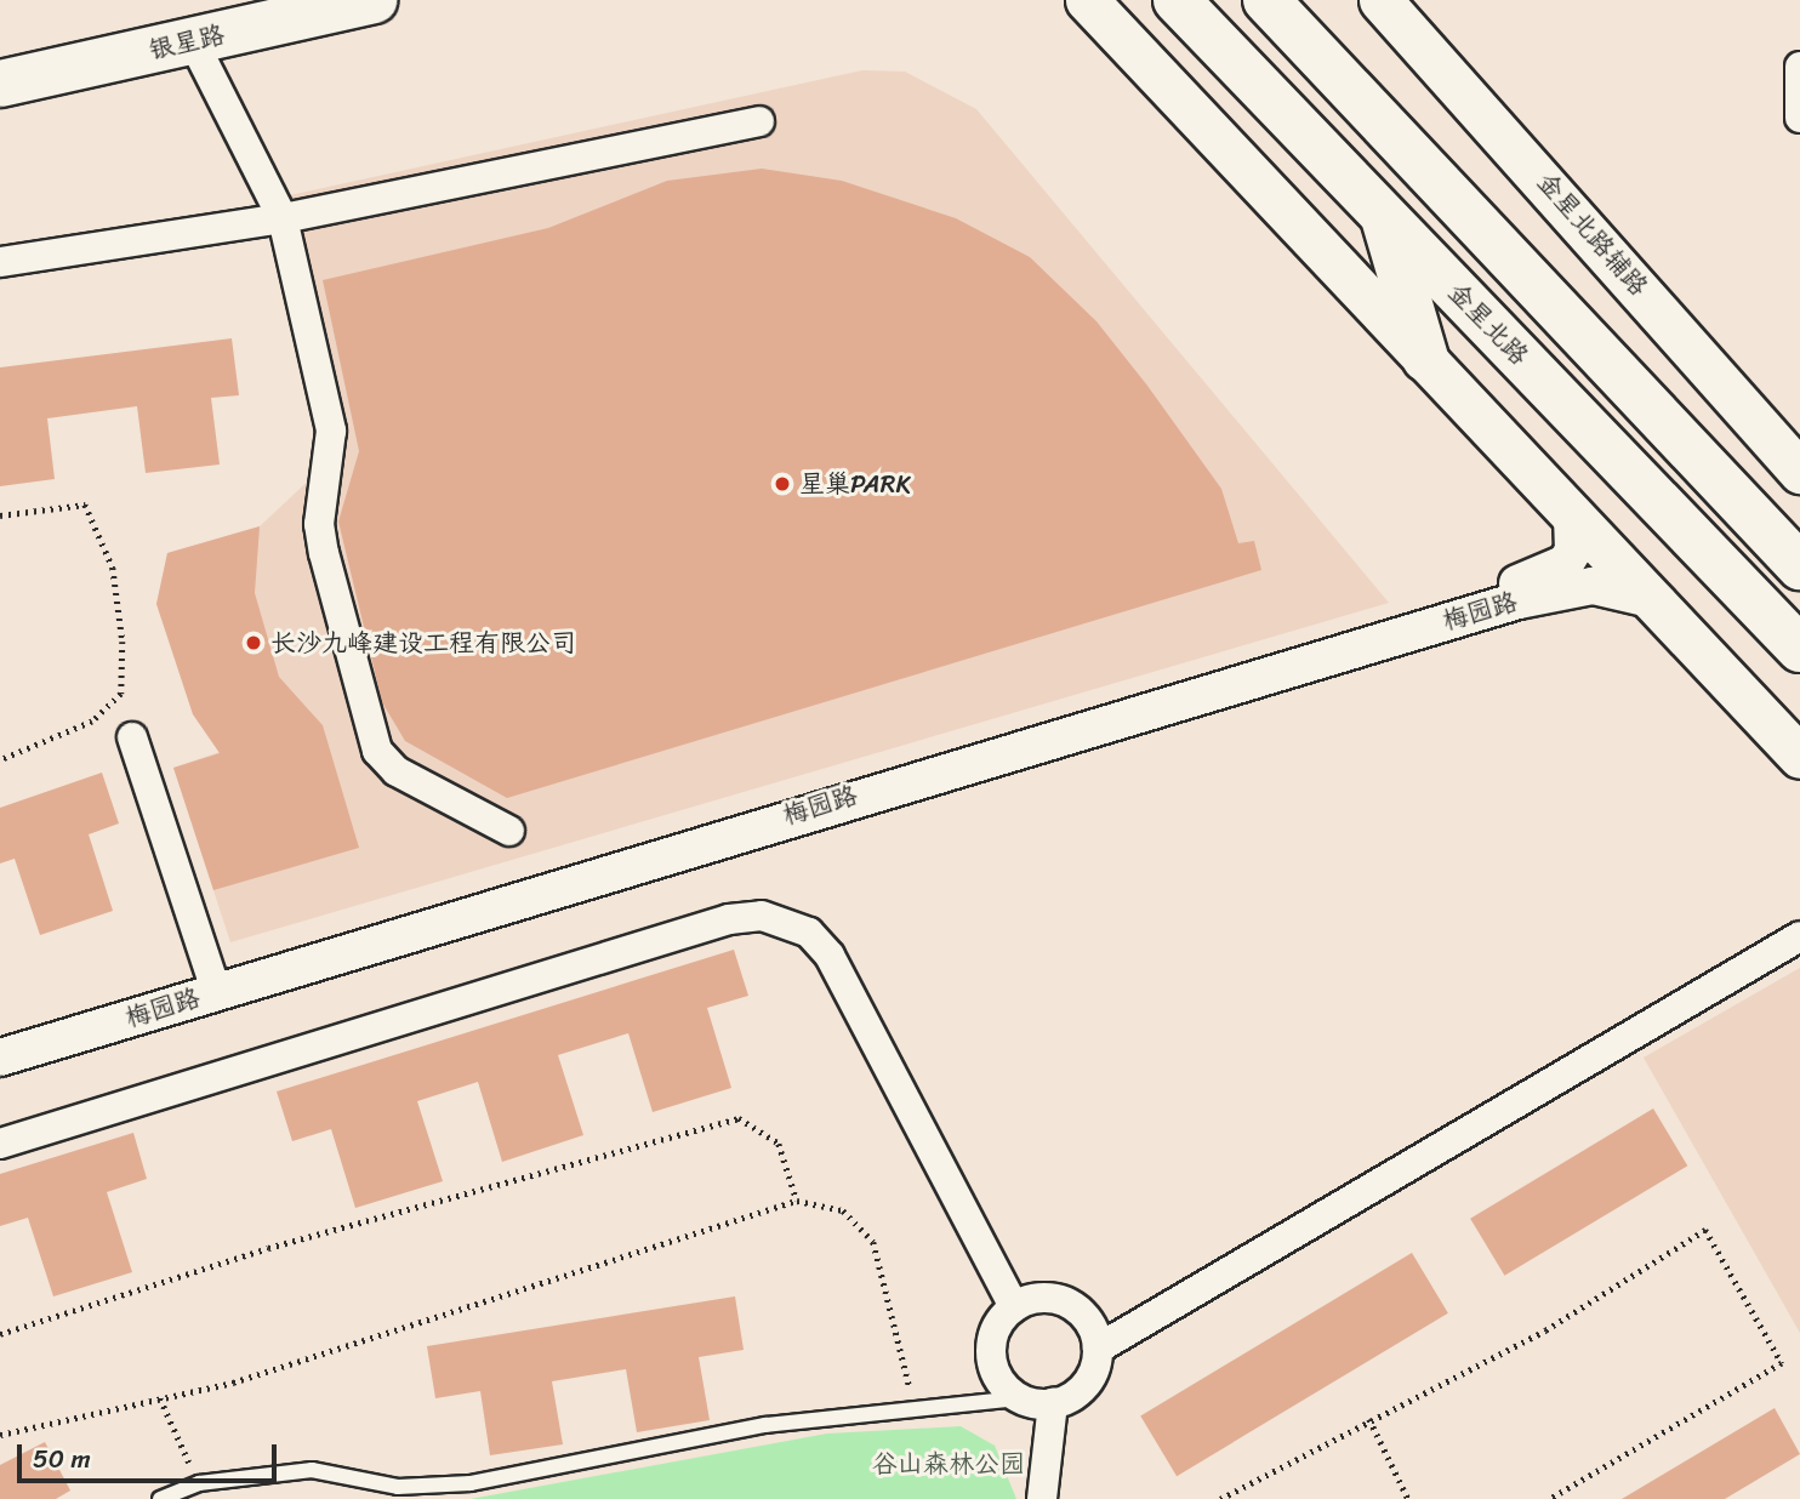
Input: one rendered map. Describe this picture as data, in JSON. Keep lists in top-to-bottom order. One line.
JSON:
{"streets":{"main road":["银星路","金星北路辅路","金星北路"],"street":["梅园路"]},"parks":["谷山森林公园"],"places":["星巢PARK","长沙九峰建设工程有限公司"],"scale_bar":"50 m"}
